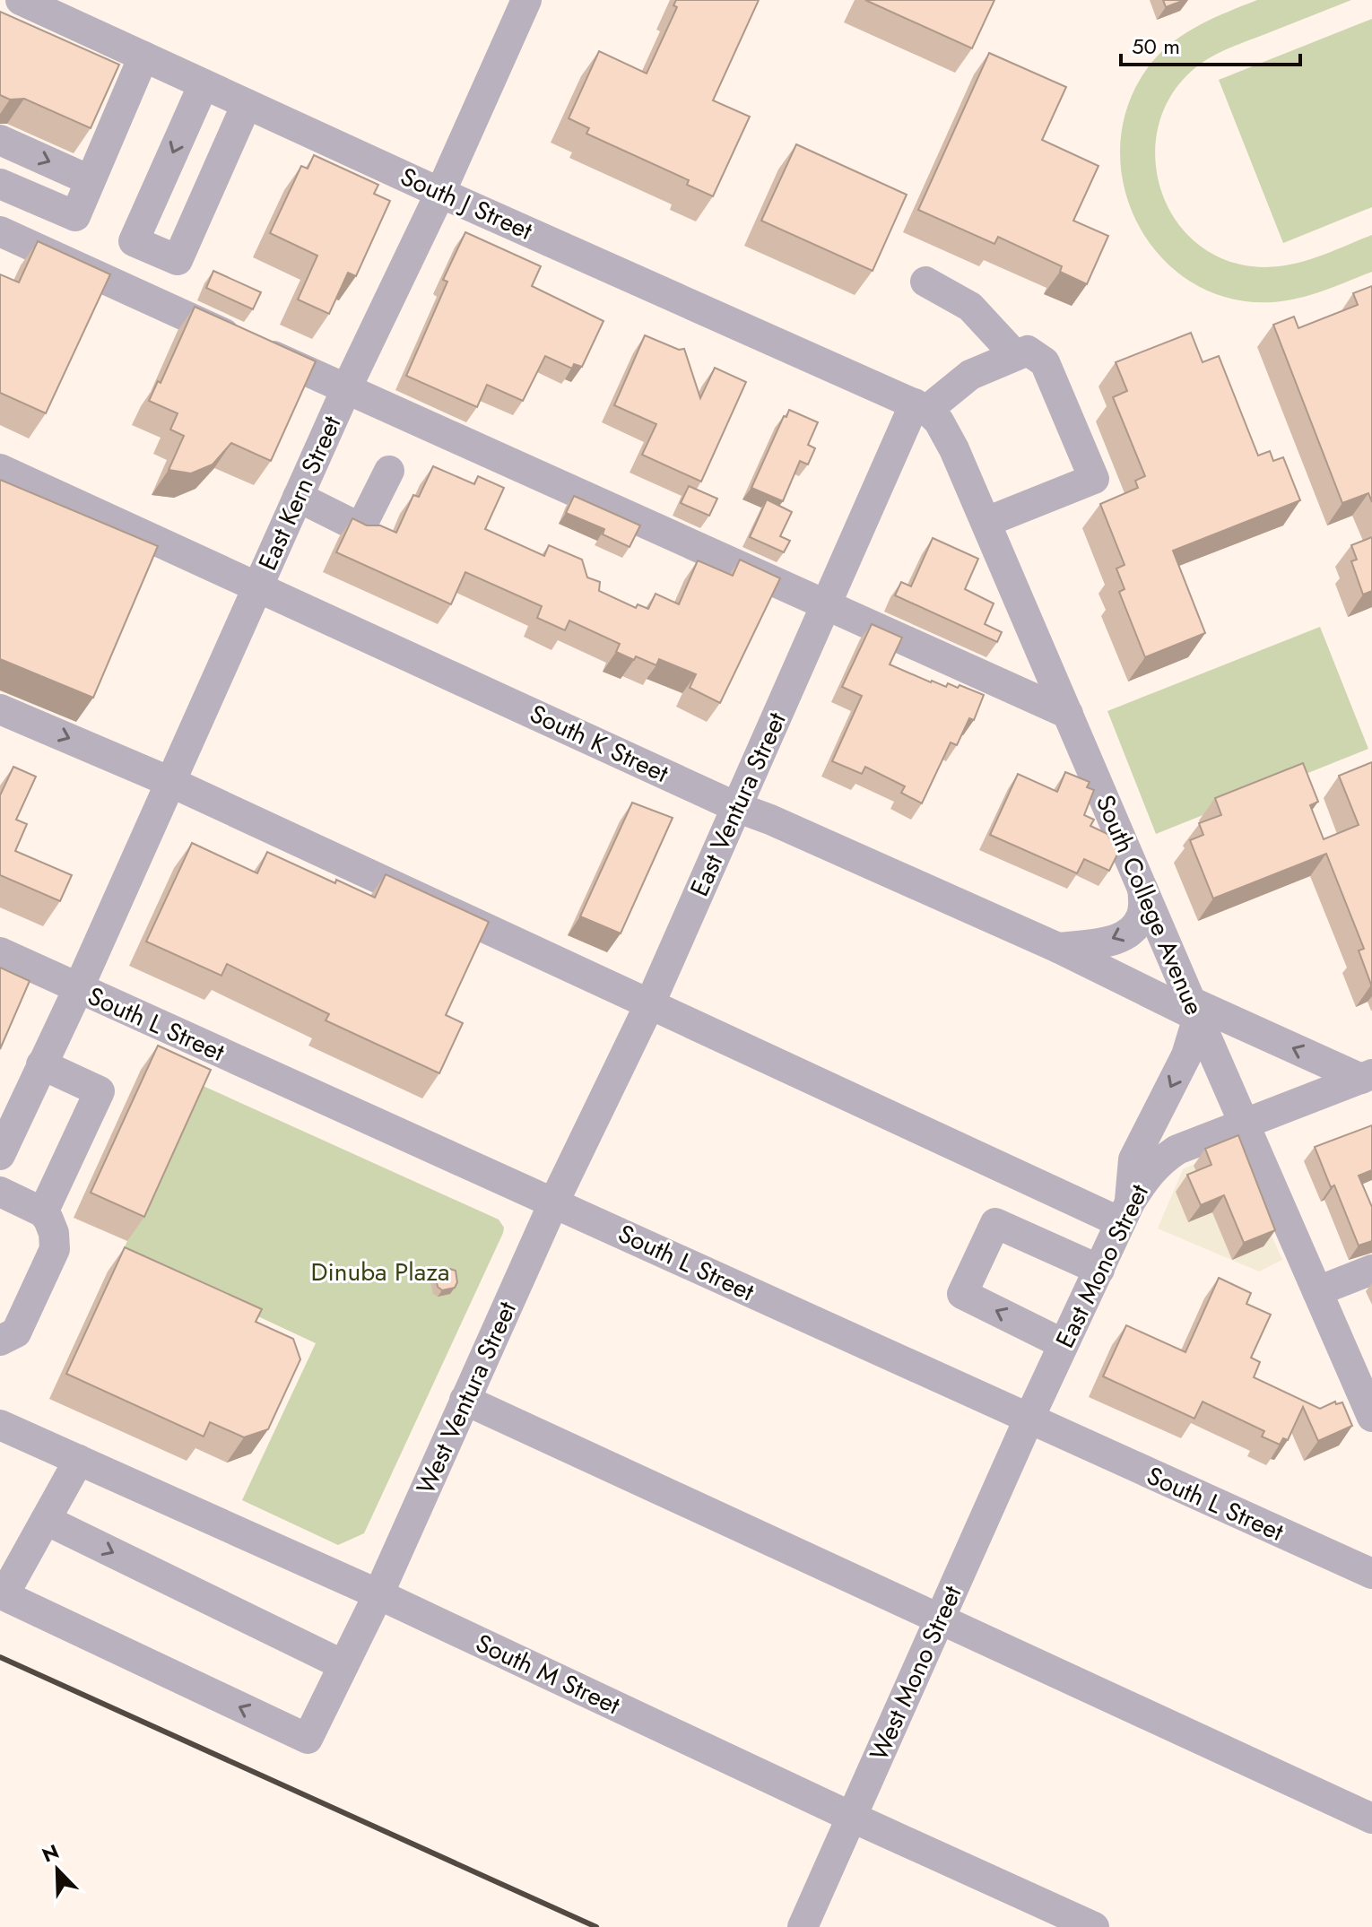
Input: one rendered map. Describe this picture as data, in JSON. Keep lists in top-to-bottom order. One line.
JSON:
{"streets":{"street":["South J Street","East Kern Street","South K Street","East Ventura Street","South College Avenue","South L Street","East Mono Street","West Ventura Street","West Mono Street","South M Street"]},"crossings":[["South J Street","East Kern Street"],["South J Street","East Ventura Street"],["South J Street","South College Avenue"],["East Kern Street","South K Street"],["East Kern Street","South L Street"],["South K Street","East Ventura Street"],["South K Street","South College Avenue"],["South K Street","East Mono Street"],["East Ventura Street","South College Avenue"],["East Ventura Street","South L Street"],["East Ventura Street","West Ventura Street"],["South College Avenue","East Mono Street"],["South L Street","East Mono Street"],["South L Street","West Ventura Street"],["South L Street","West Mono Street"],["East Mono Street","West Mono Street"],["West Ventura Street","South M Street"],["West Mono Street","South M Street"]],"parks":["Dinuba Plaza"],"scale_bar":"50 m","north":"top left"}
